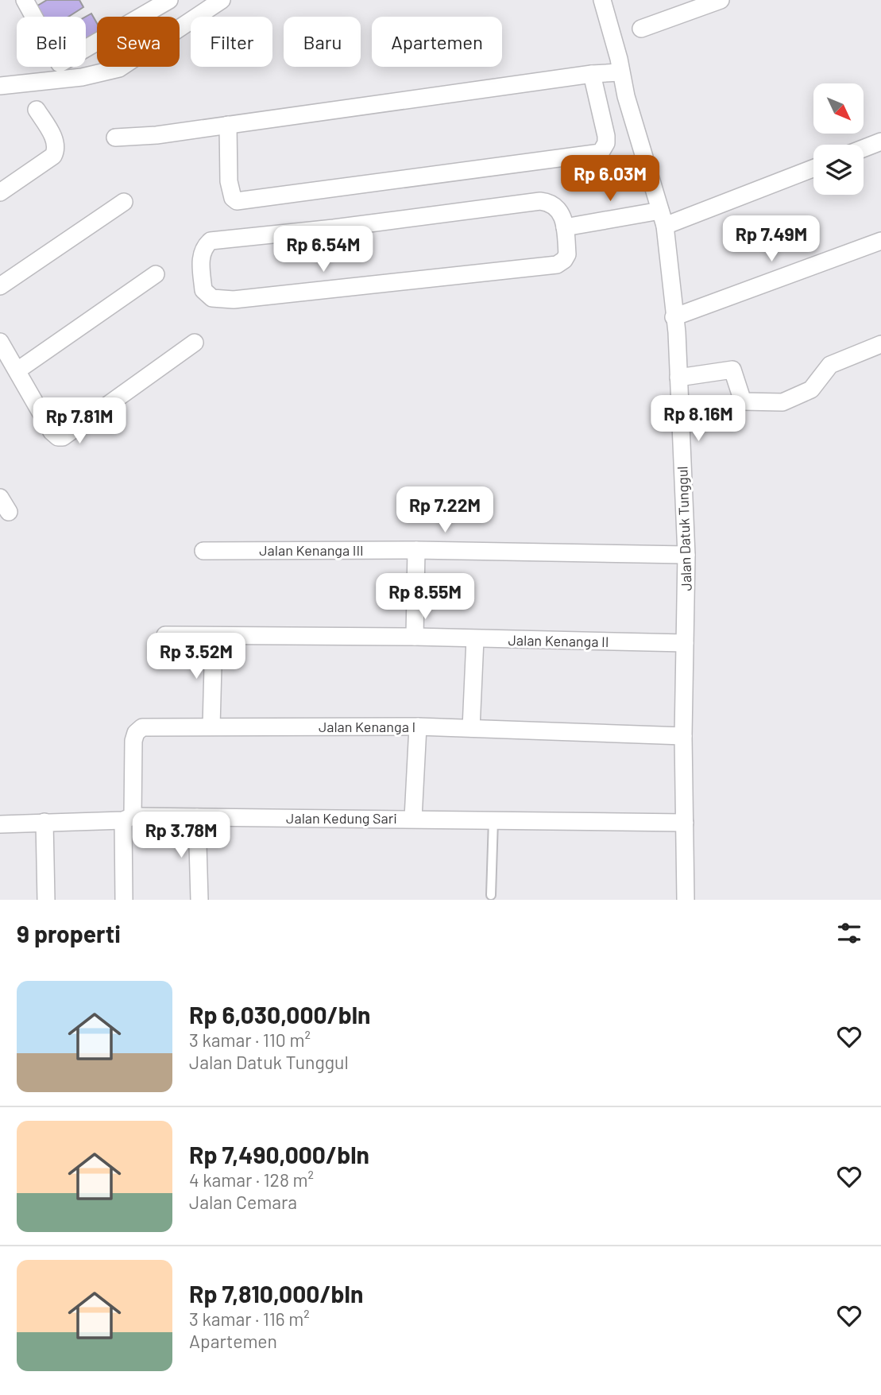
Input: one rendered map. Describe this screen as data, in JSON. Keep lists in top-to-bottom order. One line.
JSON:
{"streets":{"street":["Jalan Datuk Tunggul","Jalan Kenanga III","Jalan Kenanga II","Jalan Kenanga I","Jalan Kedung Sari"]},"crossings":[["Jalan Datuk Tunggul","Jalan Kenanga III"],["Jalan Datuk Tunggul","Jalan Kenanga II"],["Jalan Datuk Tunggul","Jalan Kenanga I"],["Jalan Datuk Tunggul","Jalan Kedung Sari"],["Jalan Kenanga I","Jalan Kedung Sari"]],"north":"bottom right","page":{"chip":["Beli","Sewa","Filter","Baru","Apartemen"],"price":["Rp 6.03M","Rp 7.49M","Rp 6.54M","Rp 8.16M","Rp 7.81M","Rp 7.22M","Rp 8.55M","Rp 3.52M","Rp 3.78M"],"heading":"9 properti","list":[{"name":"Rp 6,030,000/bln","note":"3 kamar · 110 m² · Jalan Datuk Tunggul"},{"name":"Rp 7,490,000/bln","note":"4 kamar · 128 m² · Jalan Cemara"},{"name":"Rp 7,810,000/bln","note":"3 kamar · 116 m² · Apartemen"}]}}
